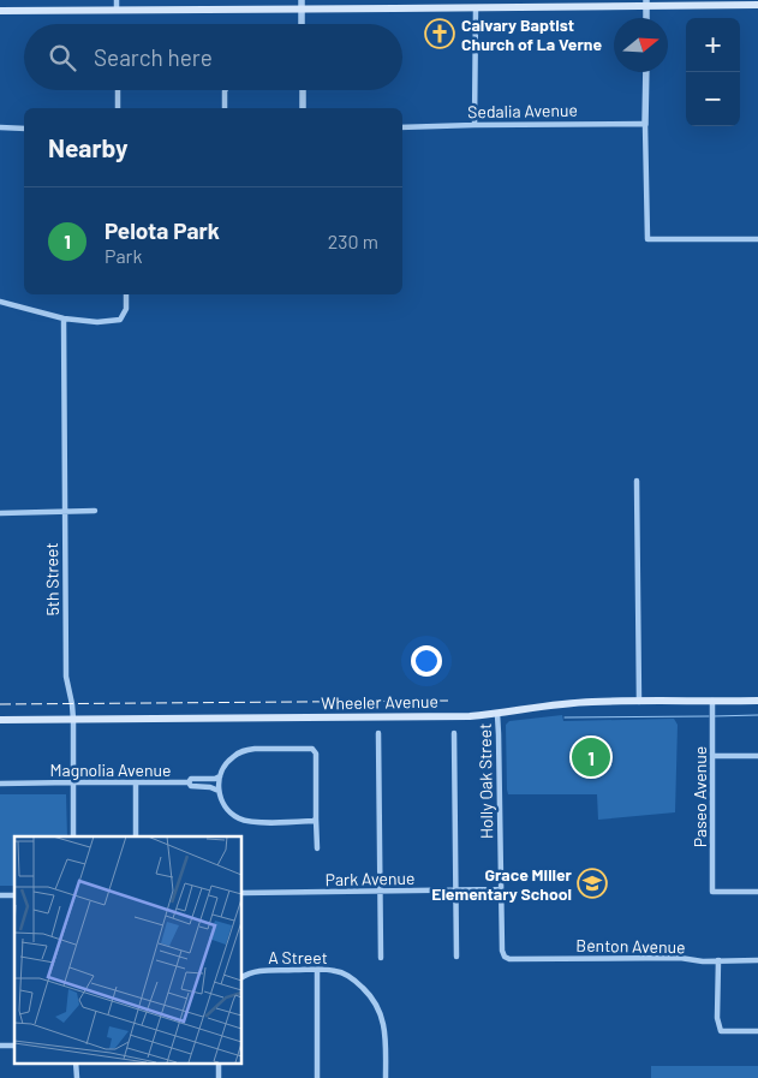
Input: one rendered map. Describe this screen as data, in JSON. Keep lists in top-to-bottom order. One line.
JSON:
{"streets":{"main road":["Wheeler Avenue"],"street":["Sedalia Avenue","5th Street","Magnolia Avenue","Holly Oak Street","Paseo Avenue","Park Avenue","Benton Avenue","A Street"]},"crossings":[["5th Street","Wheeler Avenue"],["5th Street","Magnolia Avenue"],["Wheeler Avenue","Holly Oak Street"],["Wheeler Avenue","Paseo Avenue"],["Holly Oak Street","Park Avenue"],["Holly Oak Street","Benton Avenue"]],"places":{"church":["Calvary Baptist Church of La Verne"],"school or university":["Grace Miller Elementary School"]},"north":"right","page":{"map_buttons":["+","−"],"search":"Search here","heading":"Nearby","list":[{"mark":"1","name":"Pelota Park","note":"Park","value":"230 m"}],"pins":"1"}}
